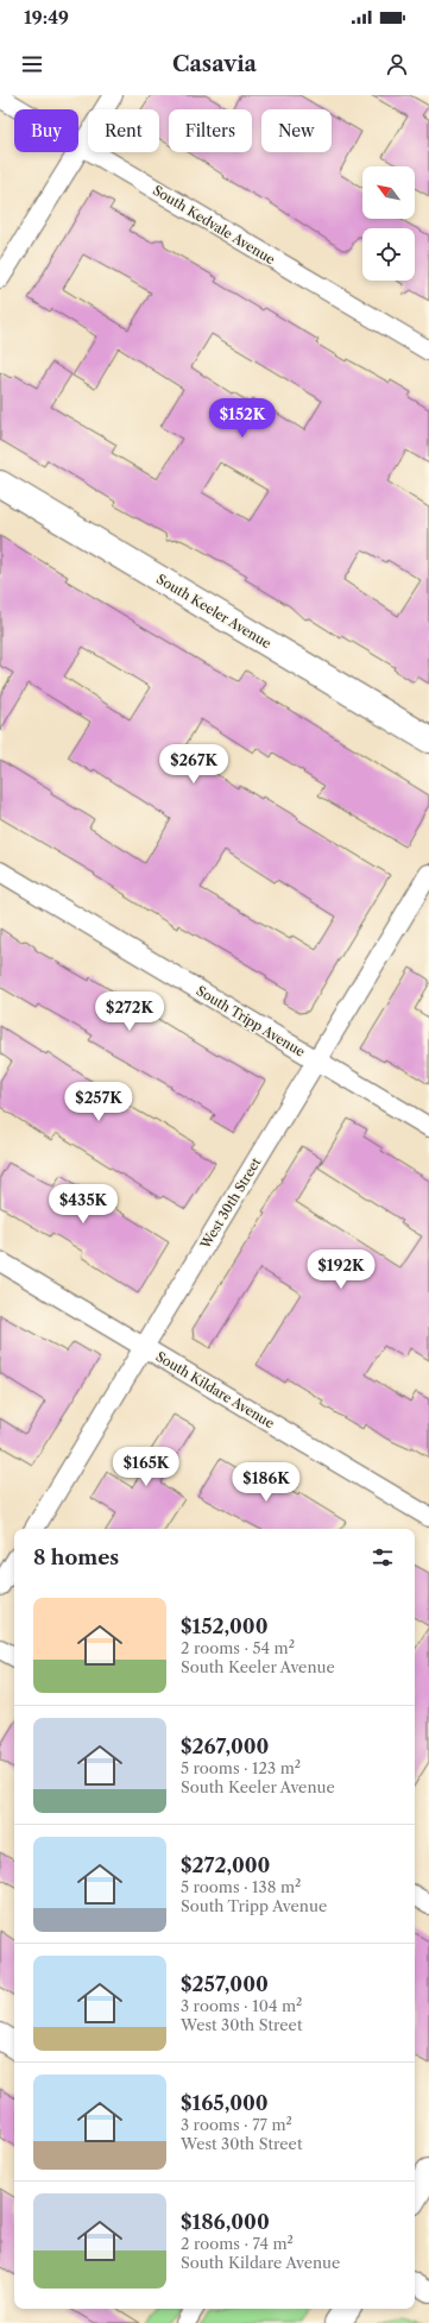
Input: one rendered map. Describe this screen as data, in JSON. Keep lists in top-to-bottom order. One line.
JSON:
{"streets":{"street":["South Kedvale Avenue","South Keeler Avenue","South Tripp Avenue","West 30th Street","South Kildare Avenue"]},"crossings":[["South Tripp Avenue","West 30th Street"],["West 30th Street","South Kildare Avenue"]],"north":"top left","page":{"status":"19:49","header":"Casavia","chip":["Buy","Rent","Filters","New"],"price":["$152K","$267K","$272K","$257K","$435K","$192K","$165K","$186K"],"heading":"8 homes","list":[{"name":"$152,000","note":"2 rooms · 54 m² · South Keeler Avenue"},{"name":"$267,000","note":"5 rooms · 123 m² · South Keeler Avenue"},{"name":"$272,000","note":"5 rooms · 138 m² · South Tripp Avenue"},{"name":"$257,000","note":"3 rooms · 104 m² · West 30th Street"},{"name":"$165,000","note":"3 rooms · 77 m² · West 30th Street"},{"name":"$186,000","note":"2 rooms · 74 m² · South Kildare Avenue"}]}}
